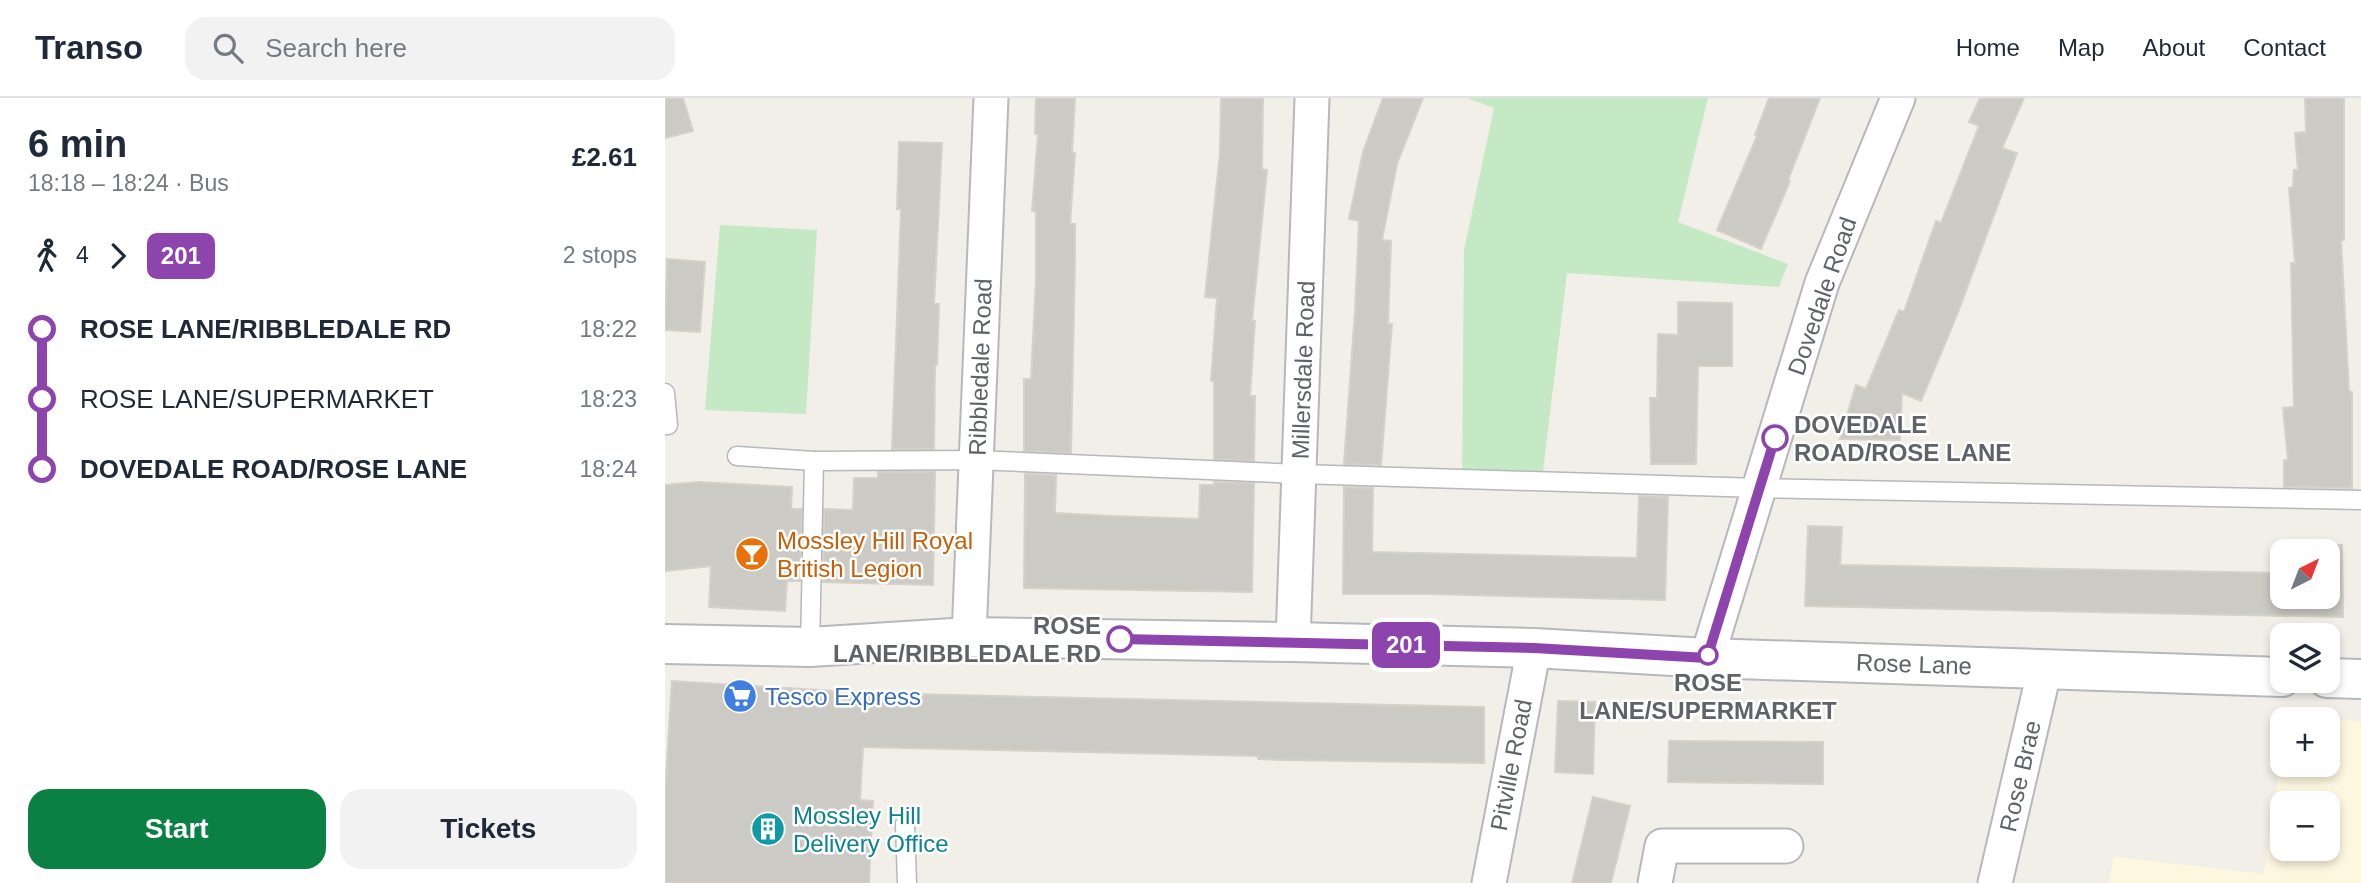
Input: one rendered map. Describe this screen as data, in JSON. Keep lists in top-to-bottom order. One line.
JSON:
{"streets":{"street":["Dovedale Road","Ribbledale Road","Millersdale Road","Rose Lane","Pitville Road","Rose Brae"]},"crossings":[["Dovedale Road","Rose Lane"],["Ribbledale Road","Rose Lane"],["Millersdale Road","Rose Lane"],["Rose Lane","Pitville Road"],["Rose Lane","Rose Brae"]],"places":{"other":["DOVEDALE ROAD/ROSE LANE","ROSE LANE/RIBBLEDALE RD","ROSE LANE/SUPERMARKET"],"bar":["Mossley Hill Royal British Legion"],"supermarket":["Tesco Express"],"building":["Mossley Hill Delivery Office"]},"lines":["bus line 201"],"north":"top right","page":{"header":"Transo","search":"Search here","nav":["Home","Map","About","Contact"],"heading":["6 min","18:18 – 18:24 · Bus","£2.61"],"on_map":"201","legs":["4","201","2 stops"],"list":[{"name":"ROSE LANE/RIBBLEDALE RD","value":"18:22"},{"name":"ROSE LANE/SUPERMARKET","value":"18:23"},{"name":"DOVEDALE ROAD/ROSE LANE","value":"18:24"}],"map_buttons":["+","−"],"buttons":["Start","Tickets"]}}
